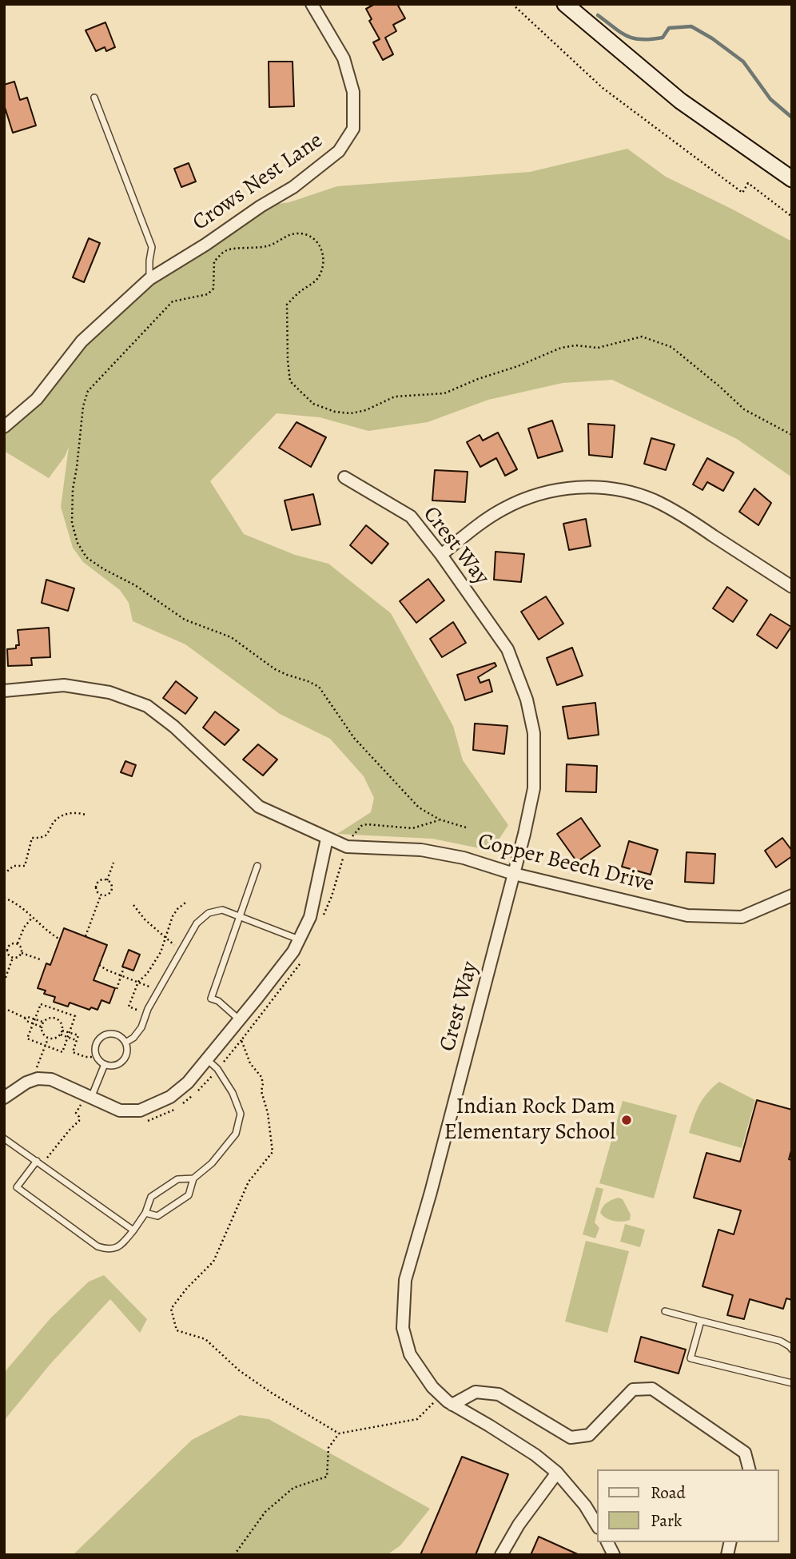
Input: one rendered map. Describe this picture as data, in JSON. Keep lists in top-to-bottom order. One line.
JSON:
{"streets":{"street":["Crows Nest Lane","Crest Way","Copper Beech Drive"]},"crossings":[["Crest Way","Copper Beech Drive"]],"places":["Indian Rock Dam Elementary School"],"legend":["Road","Park"]}
